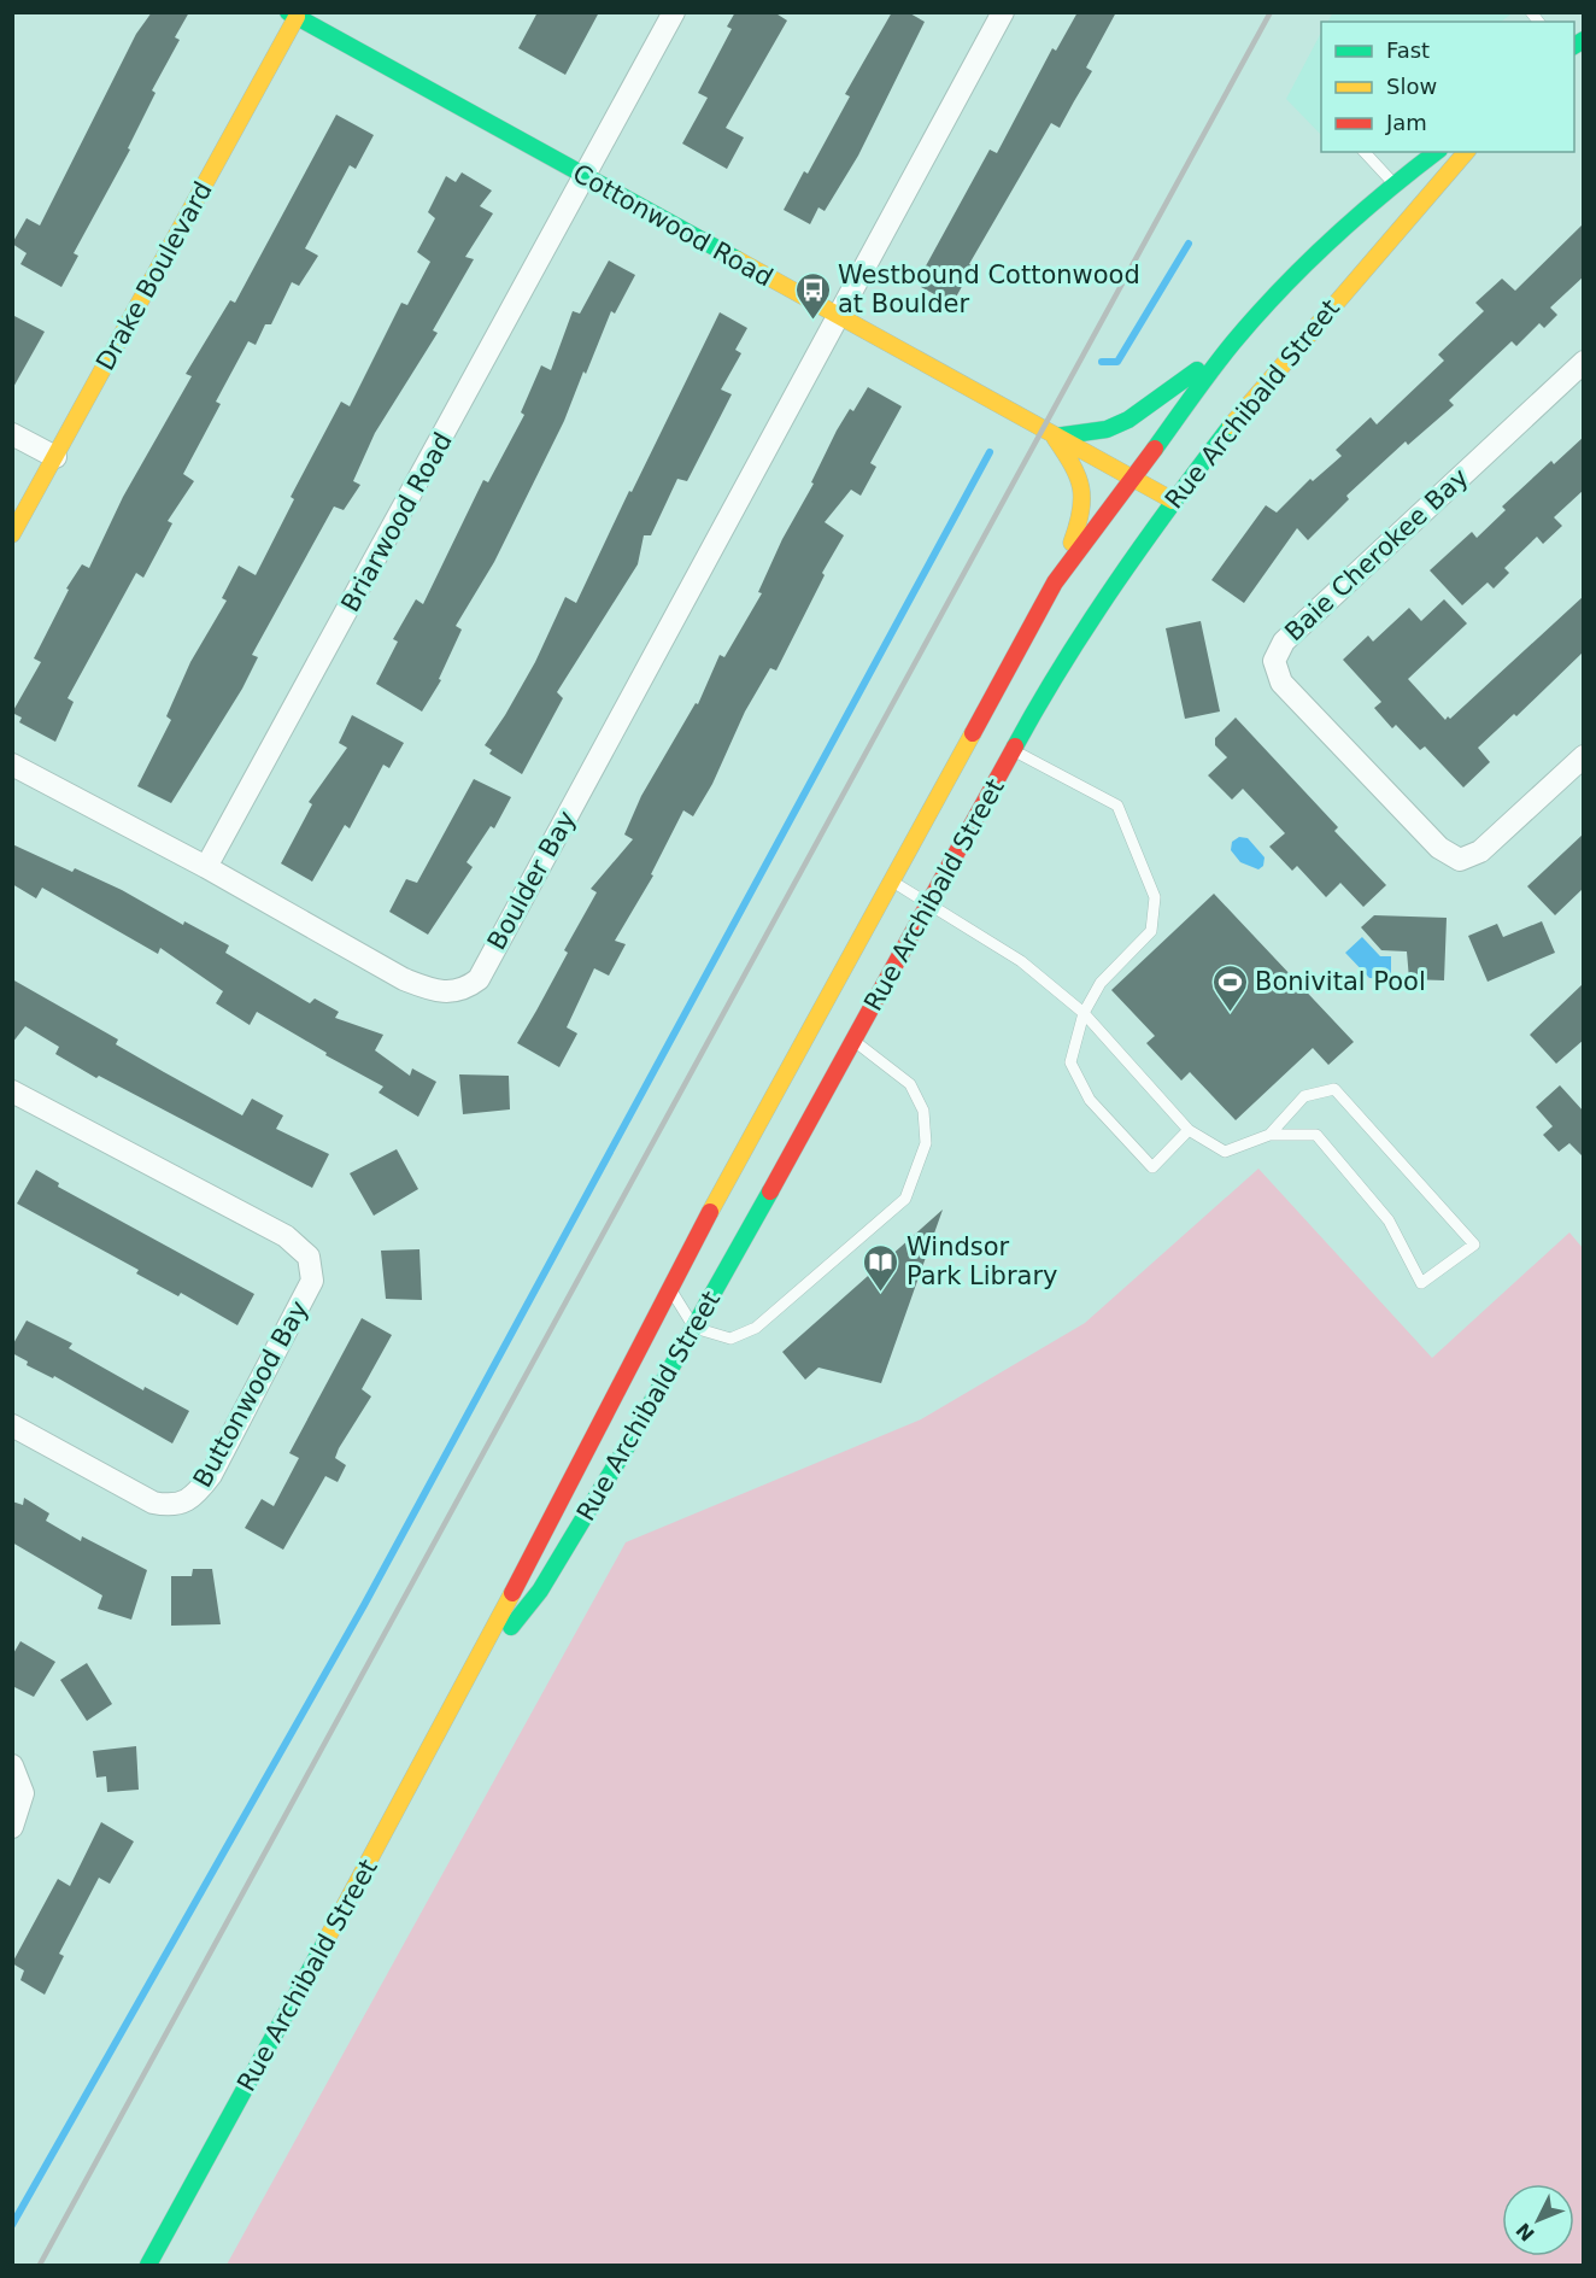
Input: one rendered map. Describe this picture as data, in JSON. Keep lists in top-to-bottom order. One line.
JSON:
{"streets":{"main road":["Cottonwood Road","Drake Boulevard","Rue Archibald Street"],"street":["Briarwood Road","Baie Cherokee Bay","Boulder Bay","Buttonwood Bay"]},"crossings":[["Cottonwood Road","Drake Boulevard"],["Cottonwood Road","Rue Archibald Street"],["Cottonwood Road","Briarwood Road"],["Cottonwood Road","Boulder Bay"],["Briarwood Road","Boulder Bay"]],"places":{"bus stop":["Westbound Cottonwood at Boulder"],"sports":["Bonivital Pool"],"library":["Windsor Park Library"]},"legend":["Fast","Slow","Jam"],"north":"bottom left"}
